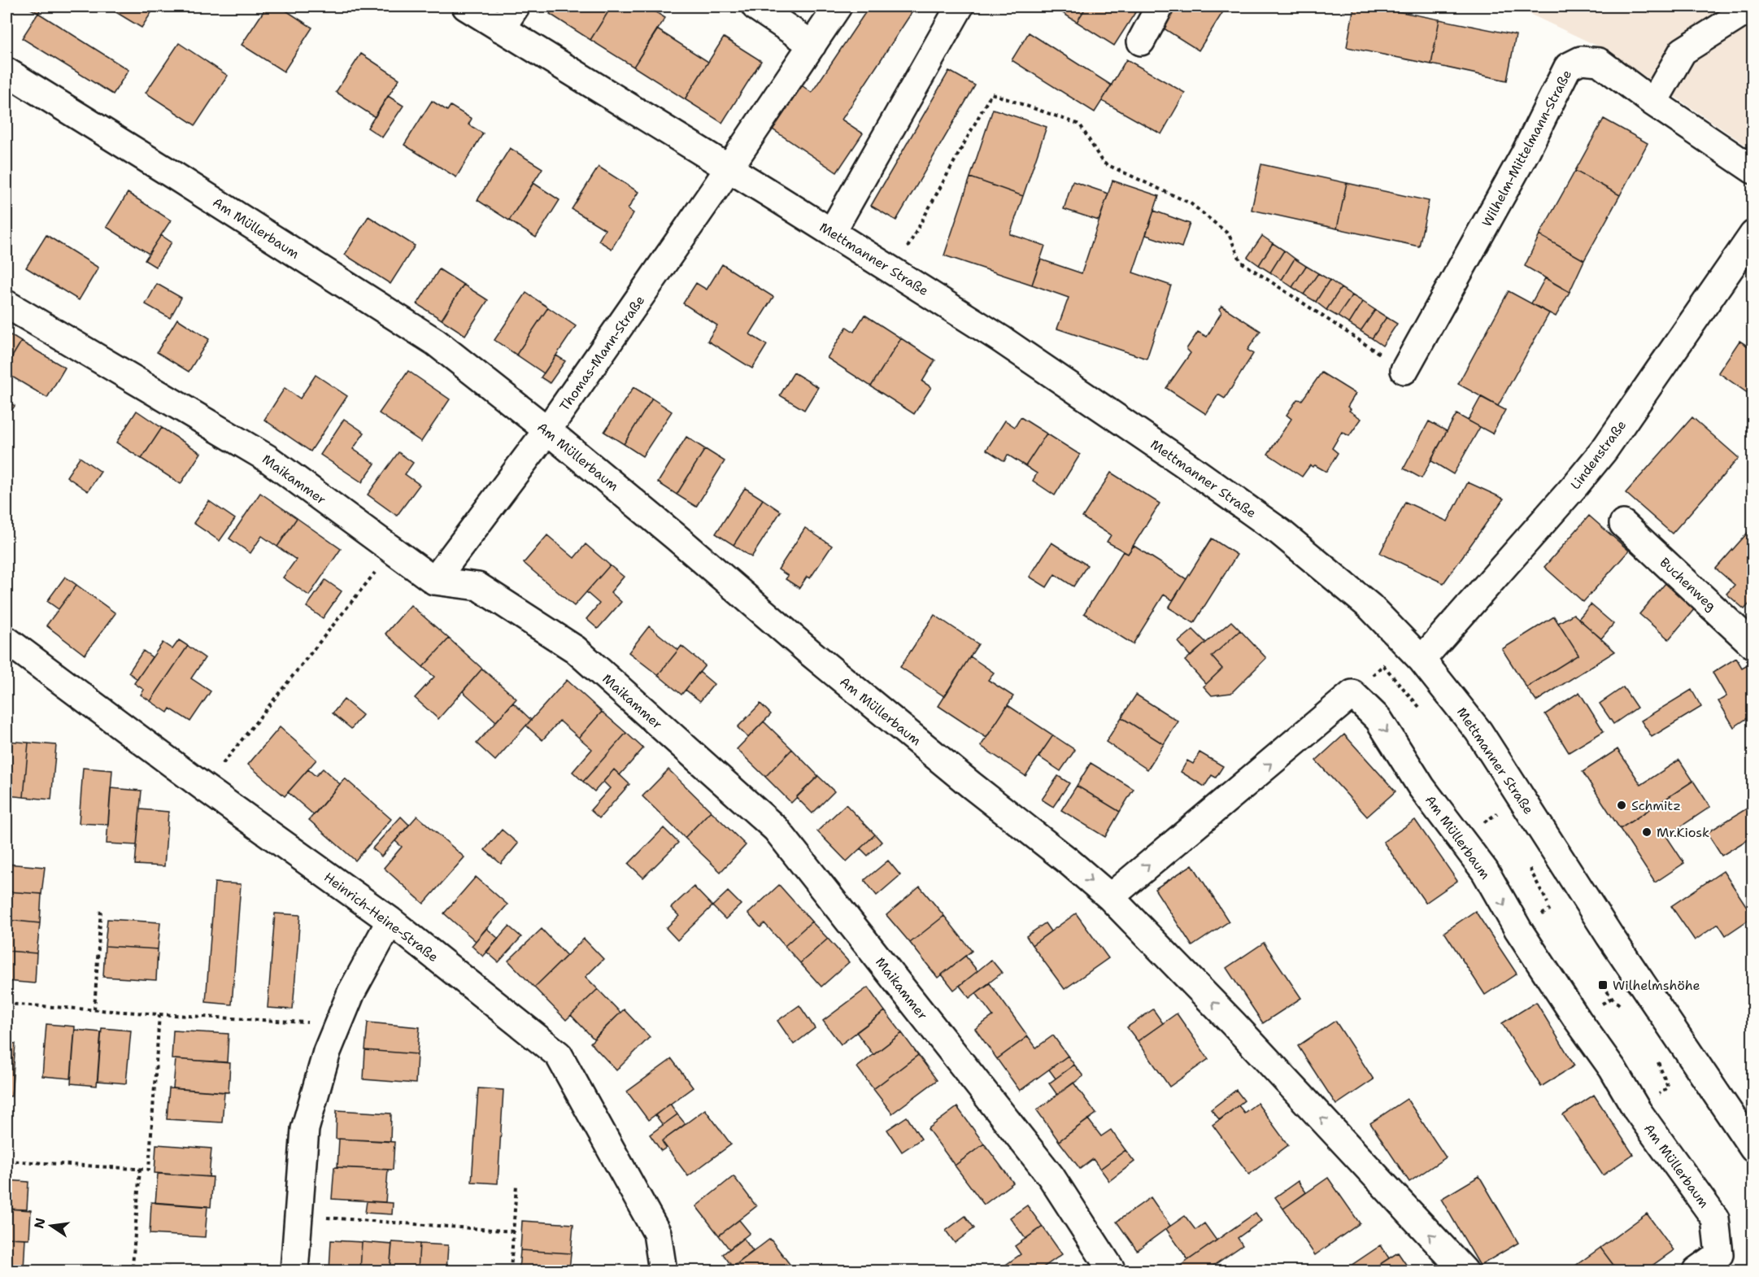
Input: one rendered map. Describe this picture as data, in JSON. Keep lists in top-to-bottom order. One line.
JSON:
{"streets":{"street":["Wilhelm-Mittelmann-Straße","Am Müllerbaum","Mettmanner Straße","Thomas-Mann-Straße","Lindenstraße","Maikammer","Buchenweg","Heinrich-Heine-Straße"]},"crossings":[["Am Müllerbaum","Thomas-Mann-Straße"],["Mettmanner Straße","Thomas-Mann-Straße"],["Mettmanner Straße","Lindenstraße"],["Thomas-Mann-Straße","Maikammer"]],"places":{"other":["Schmitz","Mr.Kiosk"],"transit":["Wilhelmshöhe"]},"north":"left"}
